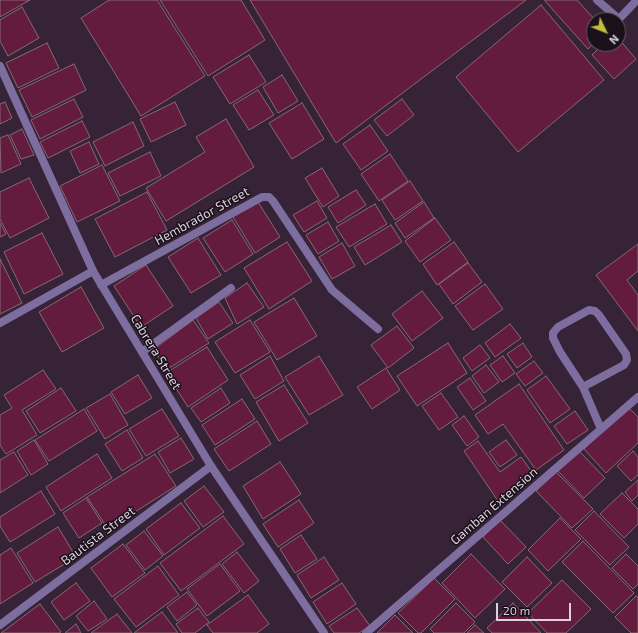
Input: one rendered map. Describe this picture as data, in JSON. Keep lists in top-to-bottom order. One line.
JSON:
{"streets":{"street":["Hembrador Street","Cabrera Street","Gamban Extension","Bautista Street"]},"crossings":[["Hembrador Street","Cabrera Street"],["Cabrera Street","Bautista Street"]],"scale_bar":"20 m","north":"bottom right"}
